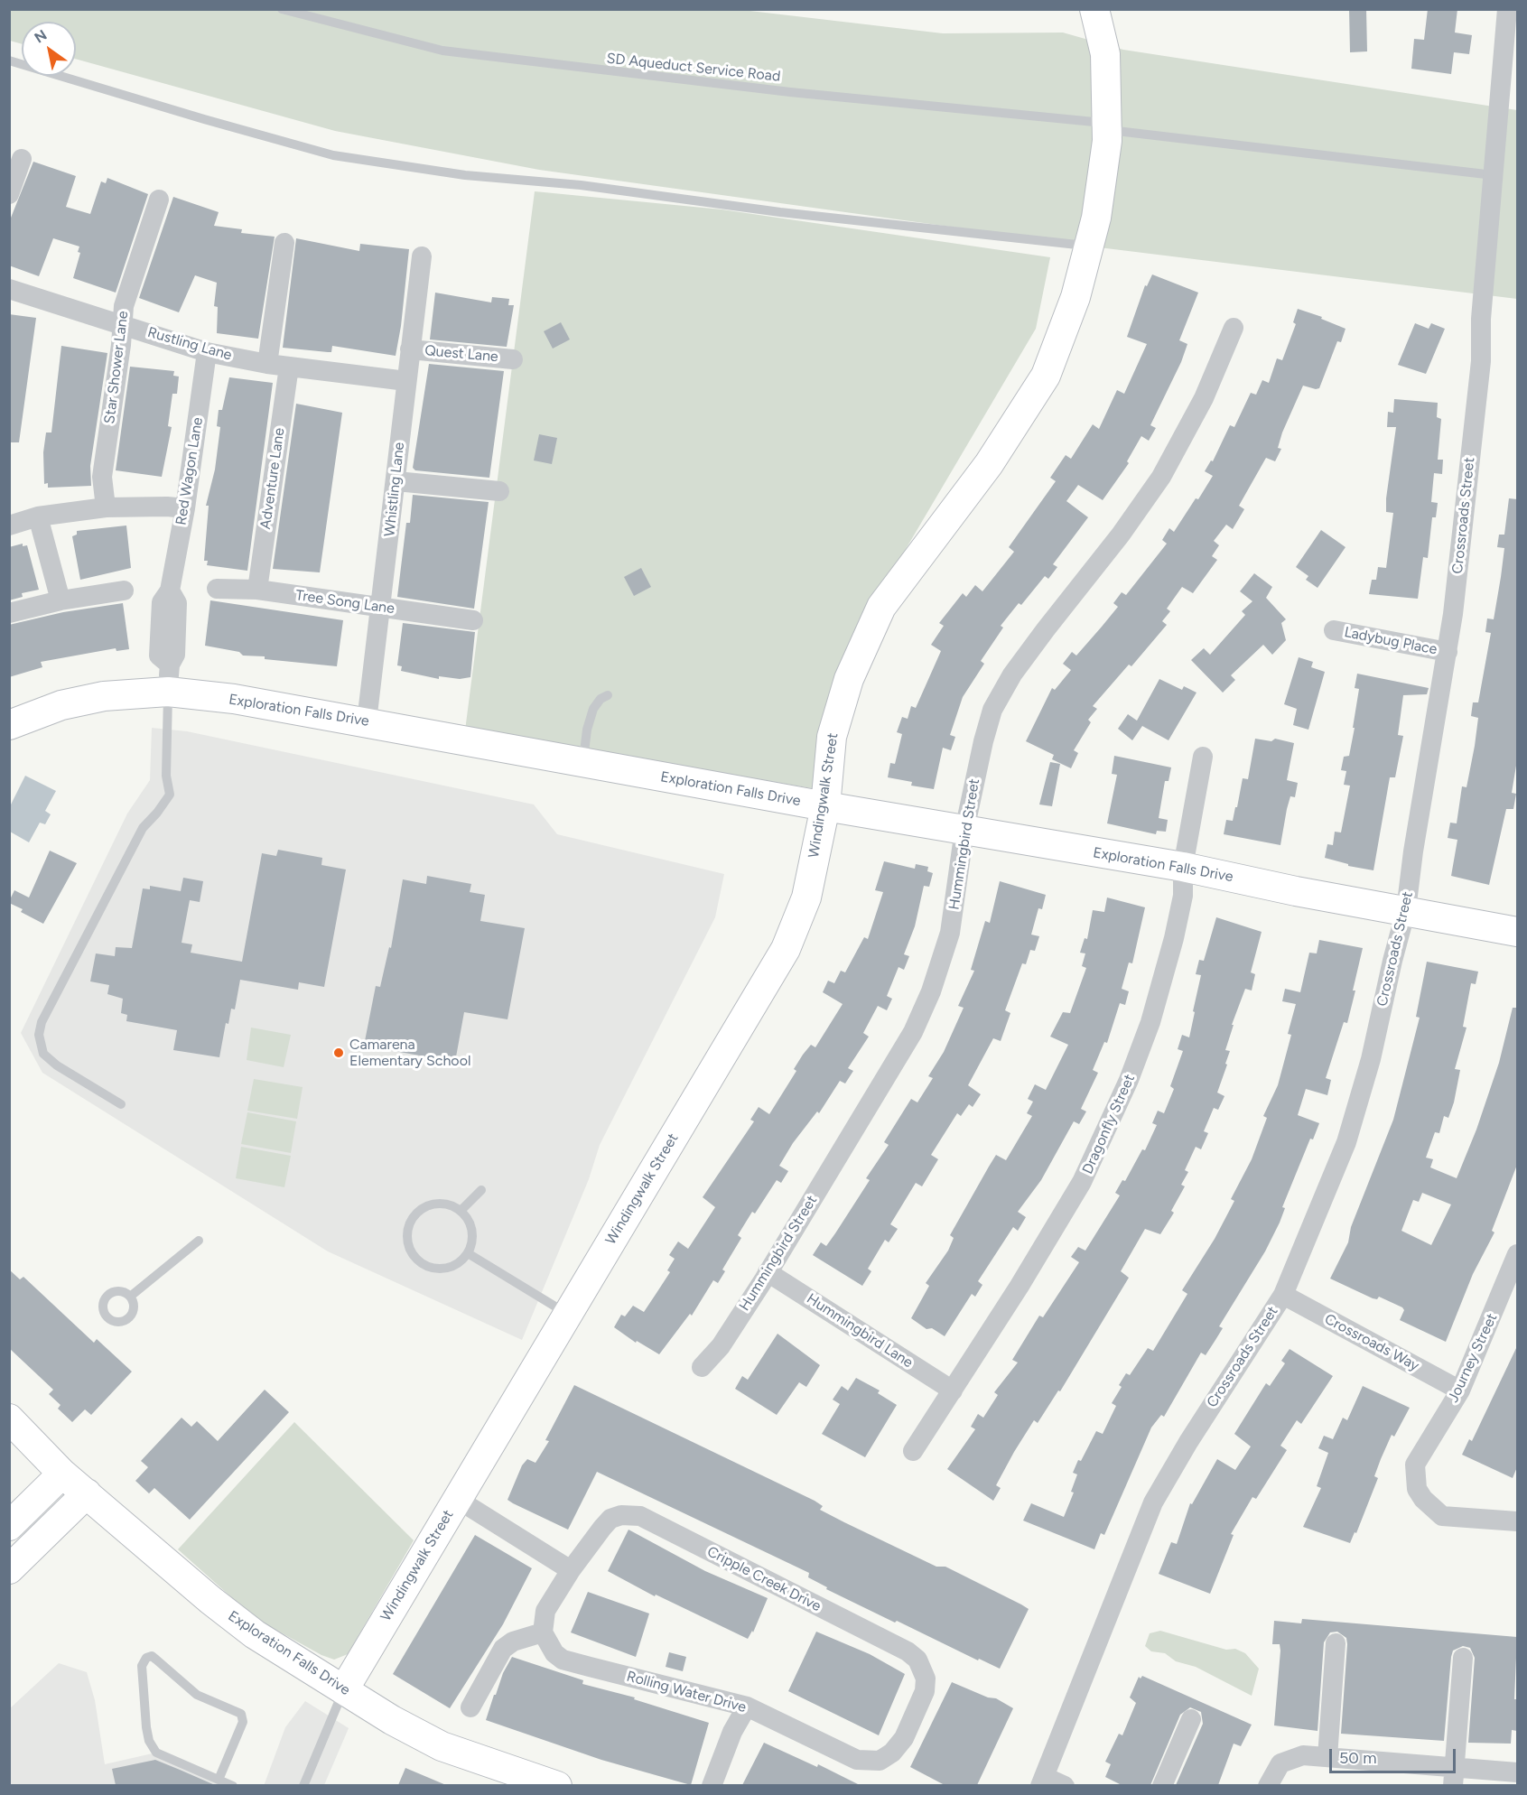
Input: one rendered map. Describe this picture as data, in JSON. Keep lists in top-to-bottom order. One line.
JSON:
{"streets":{"street":["Rustling Lane","Quest Lane","Star Shower Lane","Red Wagon Lane","Adventure Lane","Whistling Lane","Crossroads Street","Tree Song Lane","Ladybug Place","Exploration Falls Drive","Windingwalk Street","Hummingbird Street","Dragonfly Street","Hummingbird Lane","Crossroads Way","Journey Street","Cripple Creek Drive","Rolling Water Drive"],"lane":["SD Aqueduct Service Road"]},"crossings":[["SD Aqueduct Service Road","Crossroads Street"],["SD Aqueduct Service Road","Windingwalk Street"],["Rustling Lane","Star Shower Lane"],["Rustling Lane","Red Wagon Lane"],["Rustling Lane","Adventure Lane"],["Rustling Lane","Whistling Lane"],["Quest Lane","Whistling Lane"],["Red Wagon Lane","Exploration Falls Drive"],["Adventure Lane","Tree Song Lane"],["Whistling Lane","Tree Song Lane"],["Whistling Lane","Exploration Falls Drive"],["Crossroads Street","Ladybug Place"],["Crossroads Street","Exploration Falls Drive"],["Crossroads Street","Crossroads Way"],["Exploration Falls Drive","Windingwalk Street"],["Exploration Falls Drive","Hummingbird Street"],["Exploration Falls Drive","Dragonfly Street"],["Hummingbird Street","Hummingbird Lane"],["Dragonfly Street","Hummingbird Lane"],["Crossroads Way","Journey Street"],["Cripple Creek Drive","Rolling Water Drive"]],"places":["Camarena Elementary School"],"scale_bar":"50 m","north":"top left"}
